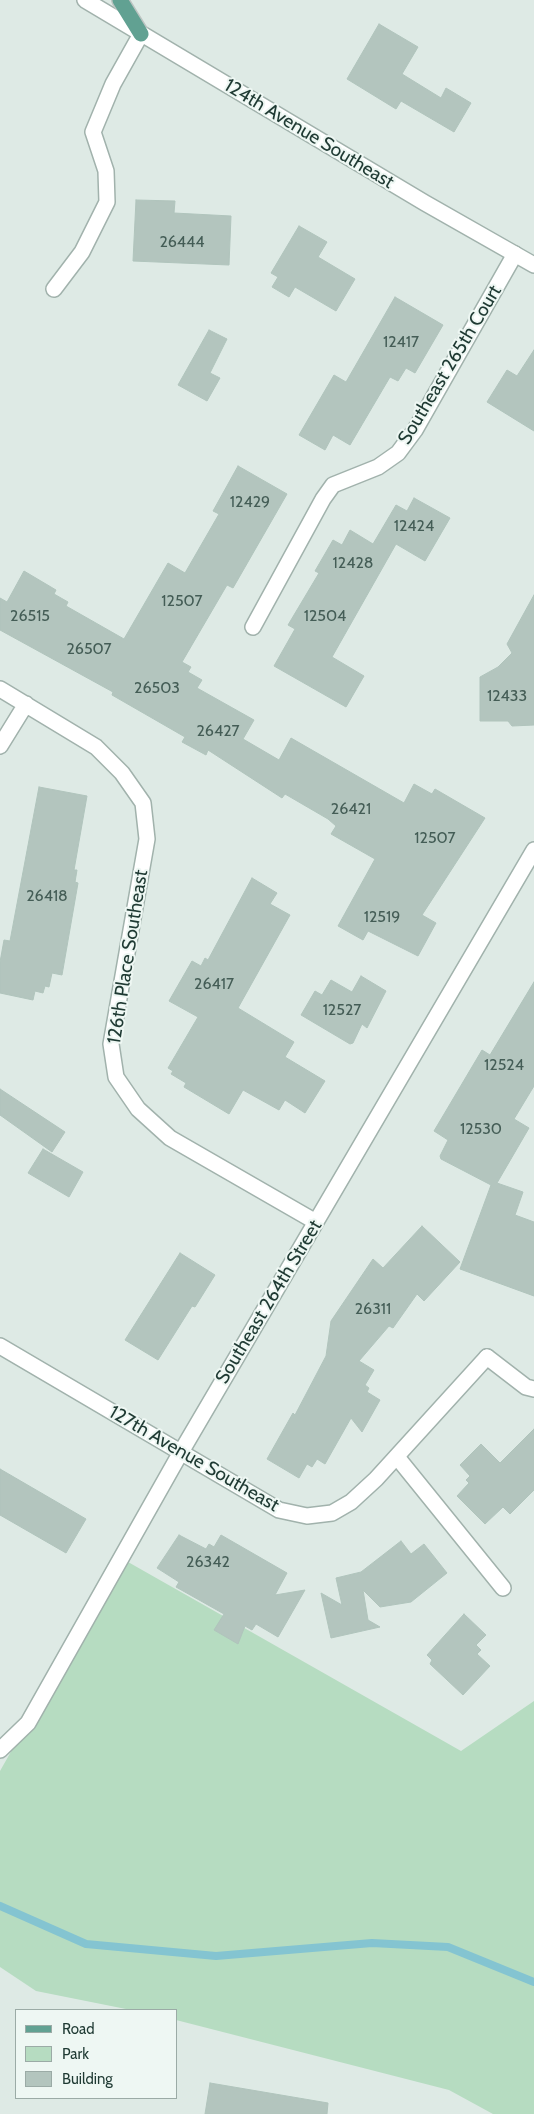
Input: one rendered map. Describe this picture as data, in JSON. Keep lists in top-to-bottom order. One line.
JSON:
{"streets":{"street":["124th Avenue Southeast","Southeast 265th Court","126th Place Southeast","Southeast 264th Street","127th Avenue Southeast"]},"crossings":[["124th Avenue Southeast","Southeast 265th Court"],["126th Place Southeast","Southeast 264th Street"],["Southeast 264th Street","127th Avenue Southeast"]],"house_numbers":["26444","12417","12429","12424","12428","12507","26515","12504","26507","26503","12433","26427","26421","12507","26418","12519","26417","12527","12524","12530","26311","26342"],"legend":["Road","Park","Building"]}
